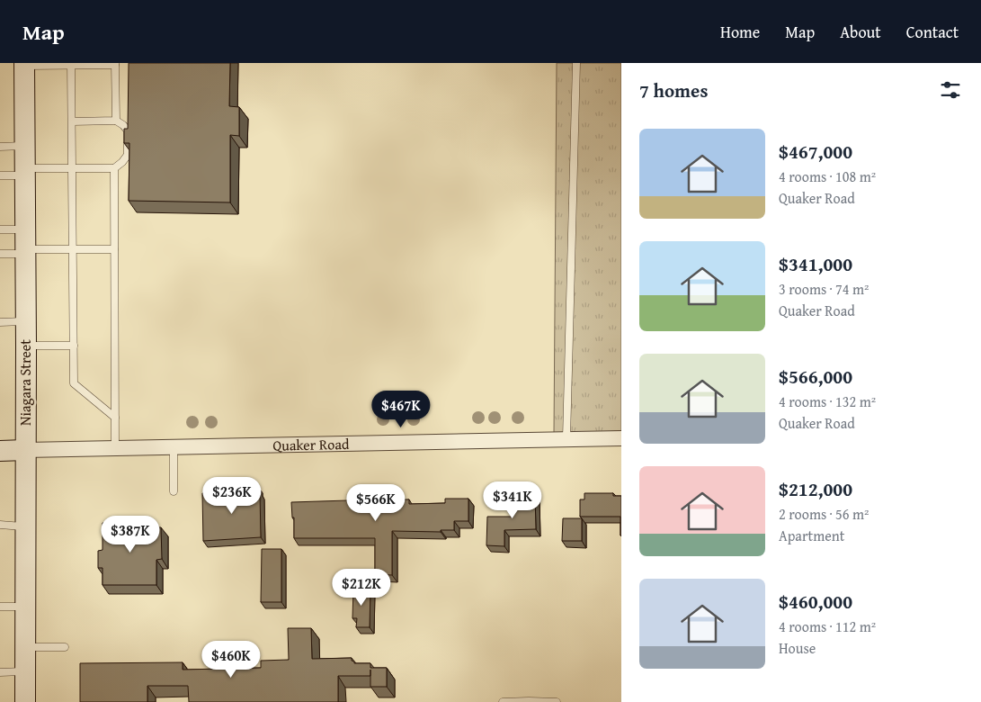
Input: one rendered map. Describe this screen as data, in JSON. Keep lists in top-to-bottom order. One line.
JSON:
{"streets":{"main road":["Niagara Street","Quaker Road"]},"crossings":[["Niagara Street","Quaker Road"]],"page":{"header":"Map","nav":["Home","Map","About","Contact"],"heading":"7 homes","list":[{"name":"$467,000","note":"4 rooms · 108 m² · Quaker Road"},{"name":"$341,000","note":"3 rooms · 74 m² · Quaker Road"},{"name":"$566,000","note":"4 rooms · 132 m² · Quaker Road"},{"name":"$212,000","note":"2 rooms · 56 m² · Apartment"},{"name":"$460,000","note":"4 rooms · 112 m² · House"}],"price":["$467K","$236K","$341K","$566K","$387K","$212K","$460K"]}}
